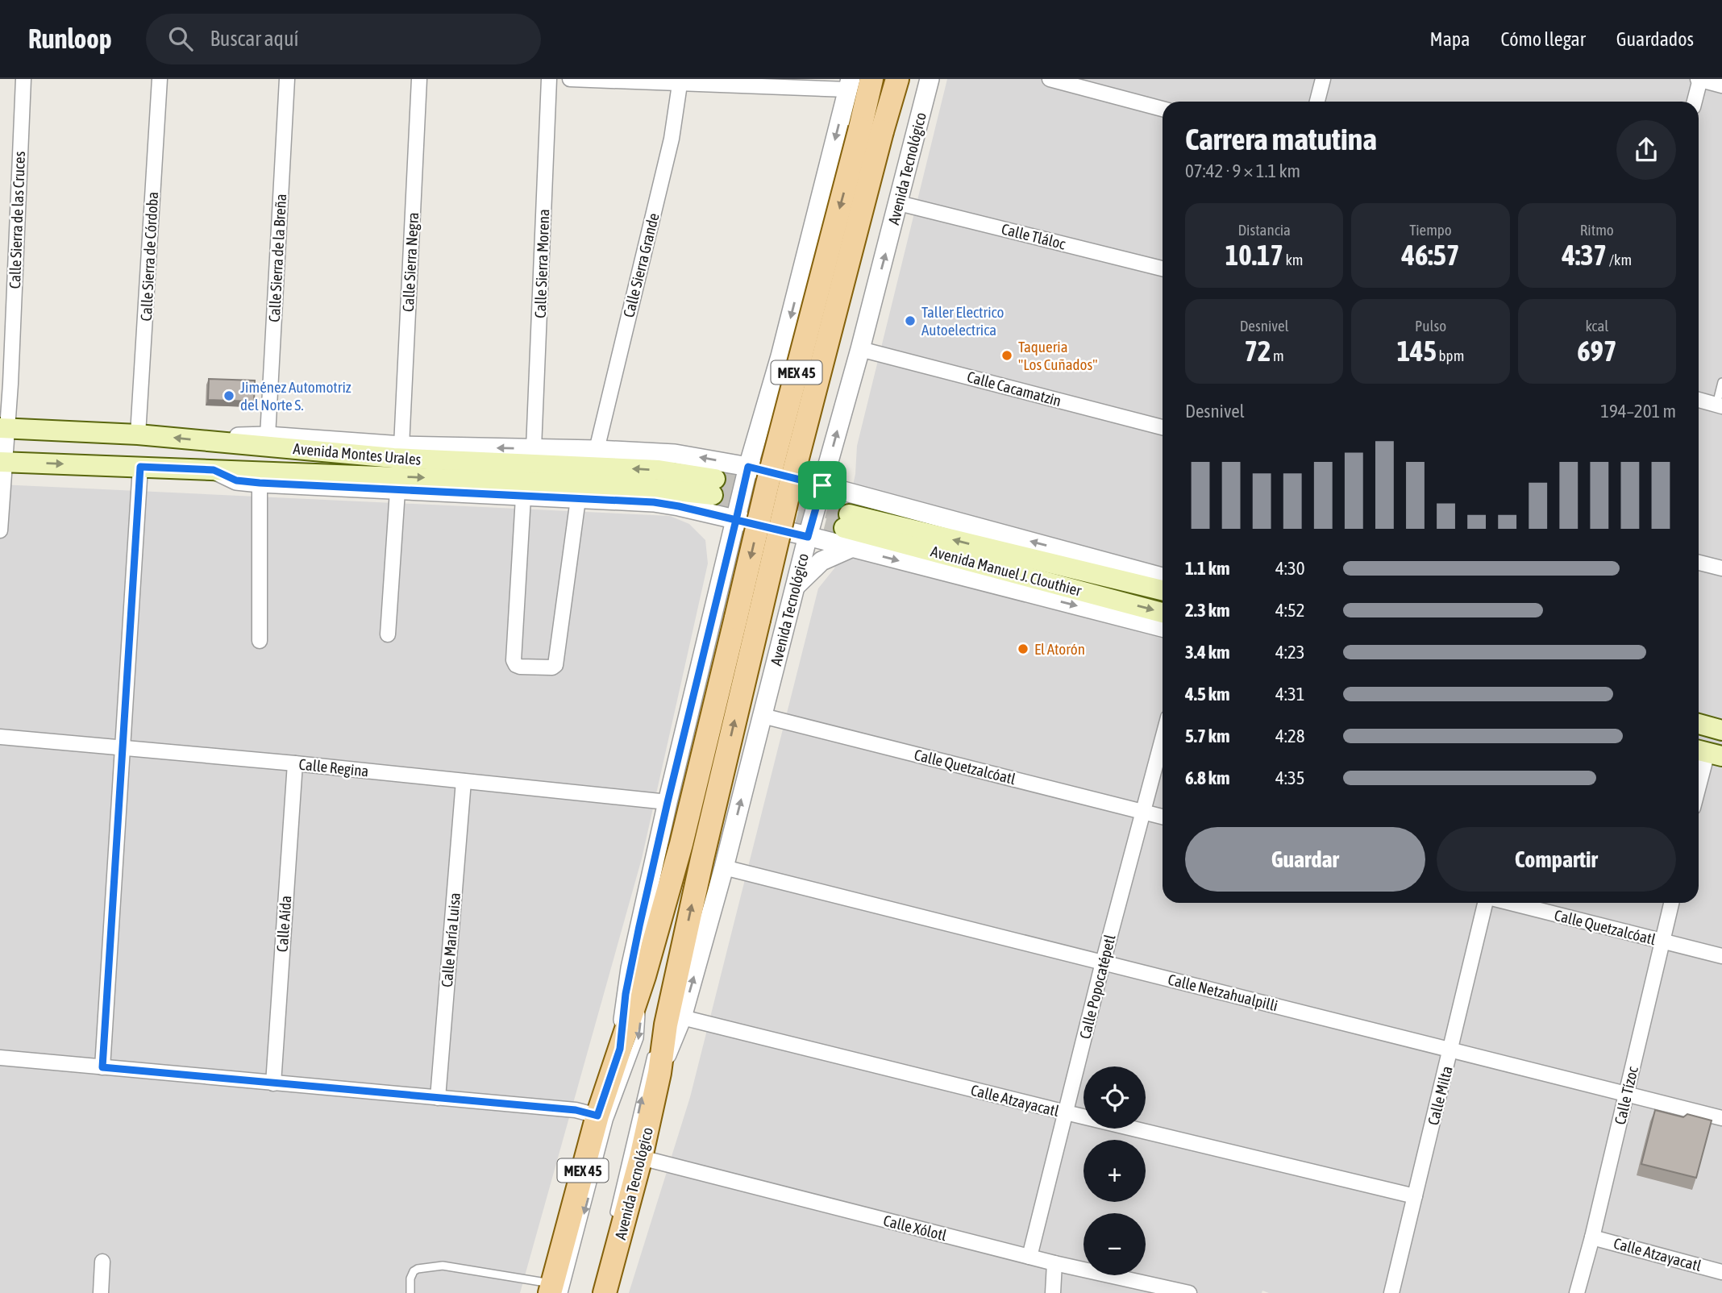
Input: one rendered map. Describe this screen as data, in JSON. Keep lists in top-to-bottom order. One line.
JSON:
{"streets":{"main road":["Avenida Tecnológico","MEX 45","Avenida Montes Urales","Avenida Manuel J. Clouthier"],"street":["Calle Sierra de las Cruces","Calle Tláloc","Calle Sierra de Córdoba","Calle Sierra de la Breña","Calle Sierra Negra","Calle Sierra Morena","Calle Sierra Grande","Calle Cacamatzin","Calle Quetzalcóatl","Calle Regina","Calle Aída","Calle María Luisa","Calle Popocatépetl","Calle Netzahualpilli","Calle Milta","Calle Tízoc","Calle Atzayacatl","Calle Xólotl"]},"crossings":[["Avenida Tecnológico","Calle Tláloc"],["Avenida Tecnológico","Calle Cacamatzin"],["Avenida Tecnológico","Calle Quetzalcóatl"],["Avenida Tecnológico","Calle Regina"],["Avenida Tecnológico","Calle Netzahualpilli"],["Avenida Tecnológico","Calle Atzayacatl"],["Avenida Tecnológico","Calle Xólotl"],["Calle Sierra de las Cruces","Avenida Montes Urales"],["Calle Sierra de Córdoba","Avenida Montes Urales"],["Calle Quetzalcóatl","Calle Popocatépetl"],["Calle Quetzalcóatl","Calle Tízoc"],["Calle Regina","Calle Aída"],["Calle Regina","Calle María Luisa"],["Calle Popocatépetl","Calle Netzahualpilli"],["Calle Popocatépetl","Calle Atzayacatl"],["Calle Popocatépetl","Calle Xólotl"],["Calle Netzahualpilli","Calle Milta"],["Calle Netzahualpilli","Calle Tízoc"],["Calle Milta","Calle Atzayacatl"],["Calle Tízoc","Calle Atzayacatl"]],"places":["Taller Electrico Autoelectrica","Taqueria \"Los Cuñados\"","Jiménez Automotriz del Norte S.","El Atorón"],"page":{"header":"Runloop","search":"Buscar aquí","nav":["Mapa","Cómo llegar","Guardados"],"heading":["Carrera matutina","07:42 · 9 × 1.1 km"],"stats":[["Distancia","10.17 km"],["Tiempo","46:57"],["Ritmo","4:37 /km"],["Desnivel","72 m"],["Pulso","145 bpm"],["kcal","697"]],"chart":["Desnivel","194–201 m"],"list":[{"name":"1.1 km","note":"4:30"},{"name":"2.3 km","note":"4:52"},{"name":"3.4 km","note":"4:23"},{"name":"4.5 km","note":"4:31"},{"name":"5.7 km","note":"4:28"},{"name":"6.8 km","note":"4:35"}],"buttons":["Guardar","Compartir"],"map_buttons":["+","−"]}}
